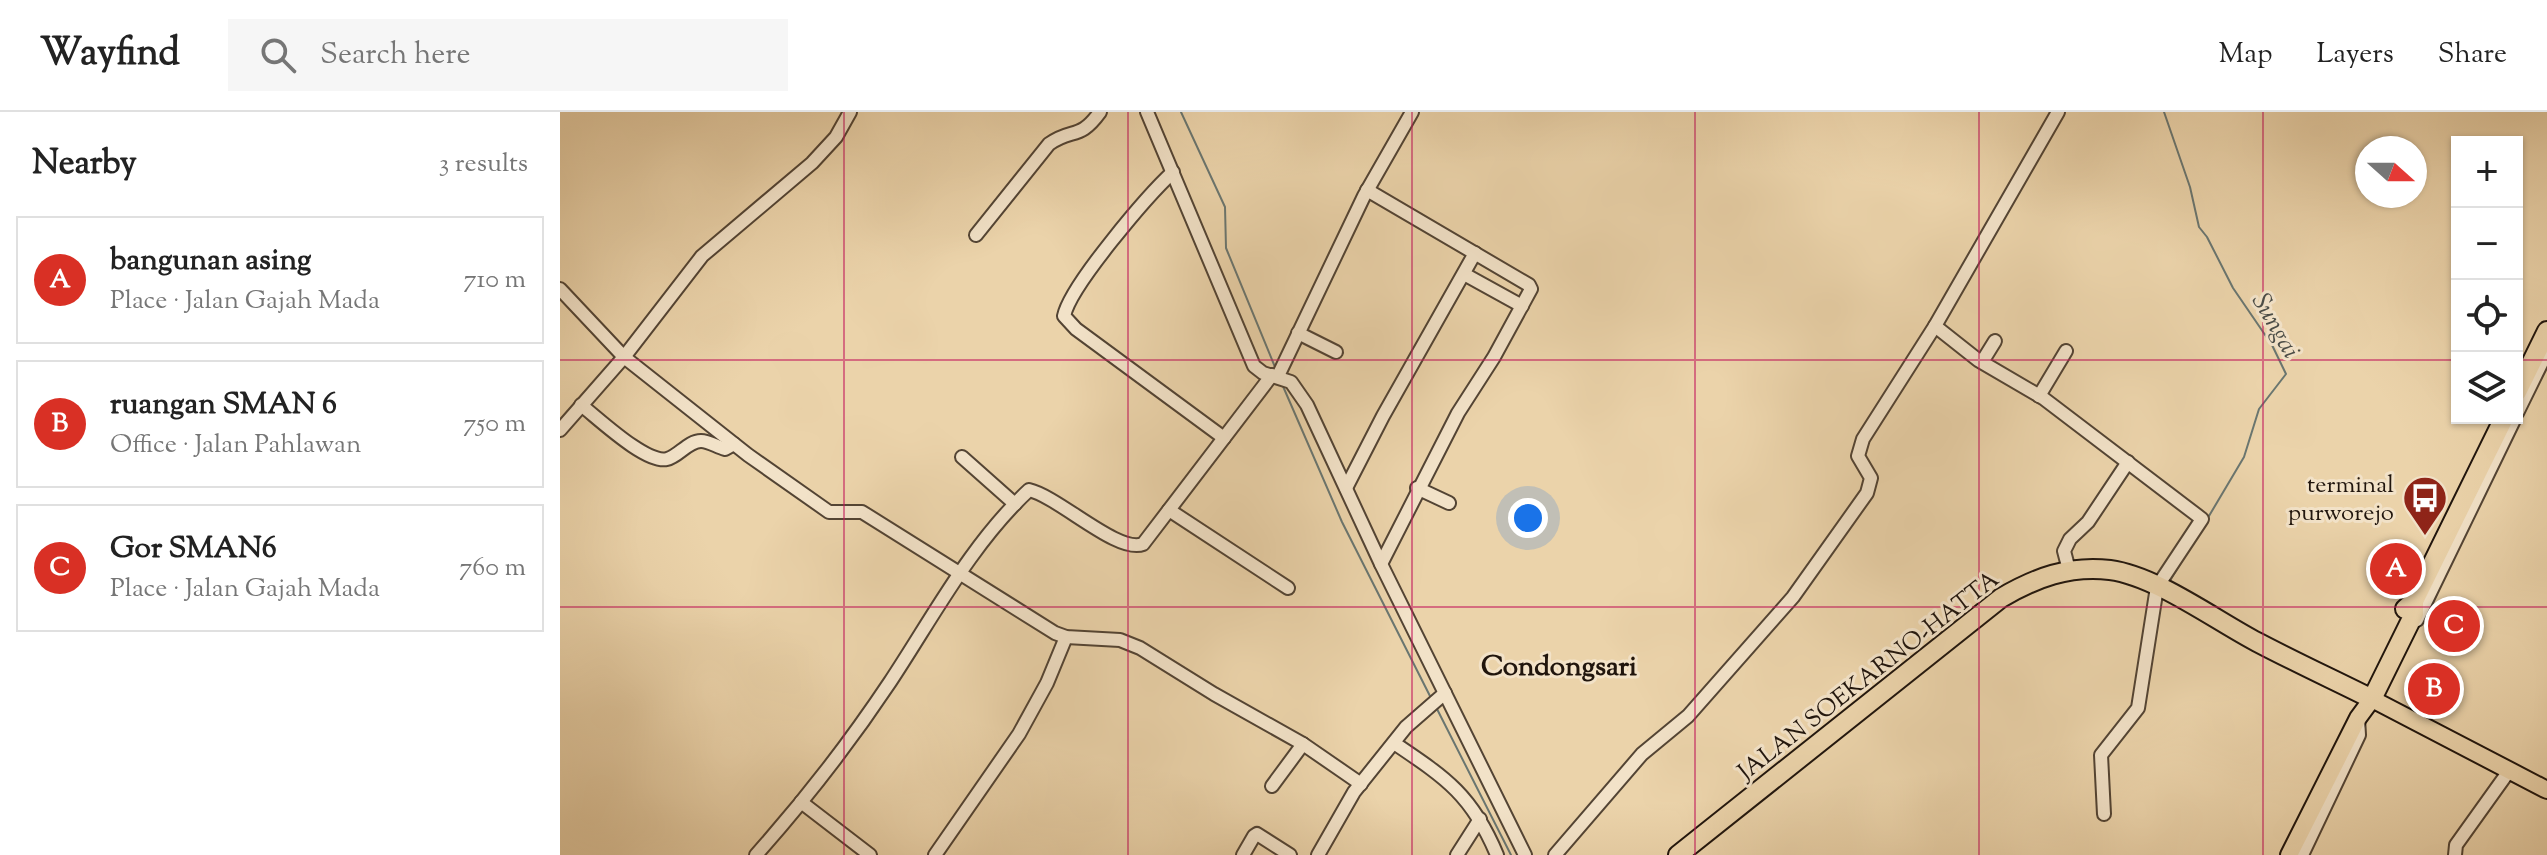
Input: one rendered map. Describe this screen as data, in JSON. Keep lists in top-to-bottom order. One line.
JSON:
{"streets":{"highway":["JALAN SOEKARNO-HATTA"]},"districts":["Condongsari"],"water":["Sungai"],"places":{"bus stop":["terminal purworejo"]},"north":"right","page":{"header":"Wayfind","search":"Search here","nav":["Map","Layers","Share"],"heading":["Nearby","3 results"],"map_buttons":["+","−"],"list":[{"mark":"A","name":"bangunan asing","note":"Place · Jalan Gajah Mada","value":"710 m"},{"mark":"B","name":"ruangan SMAN 6","note":"Office · Jalan Pahlawan","value":"750 m"},{"mark":"C","name":"Gor SMAN6","note":"Place · Jalan Gajah Mada","value":"760 m"}],"pins":["A","C","B"]}}
